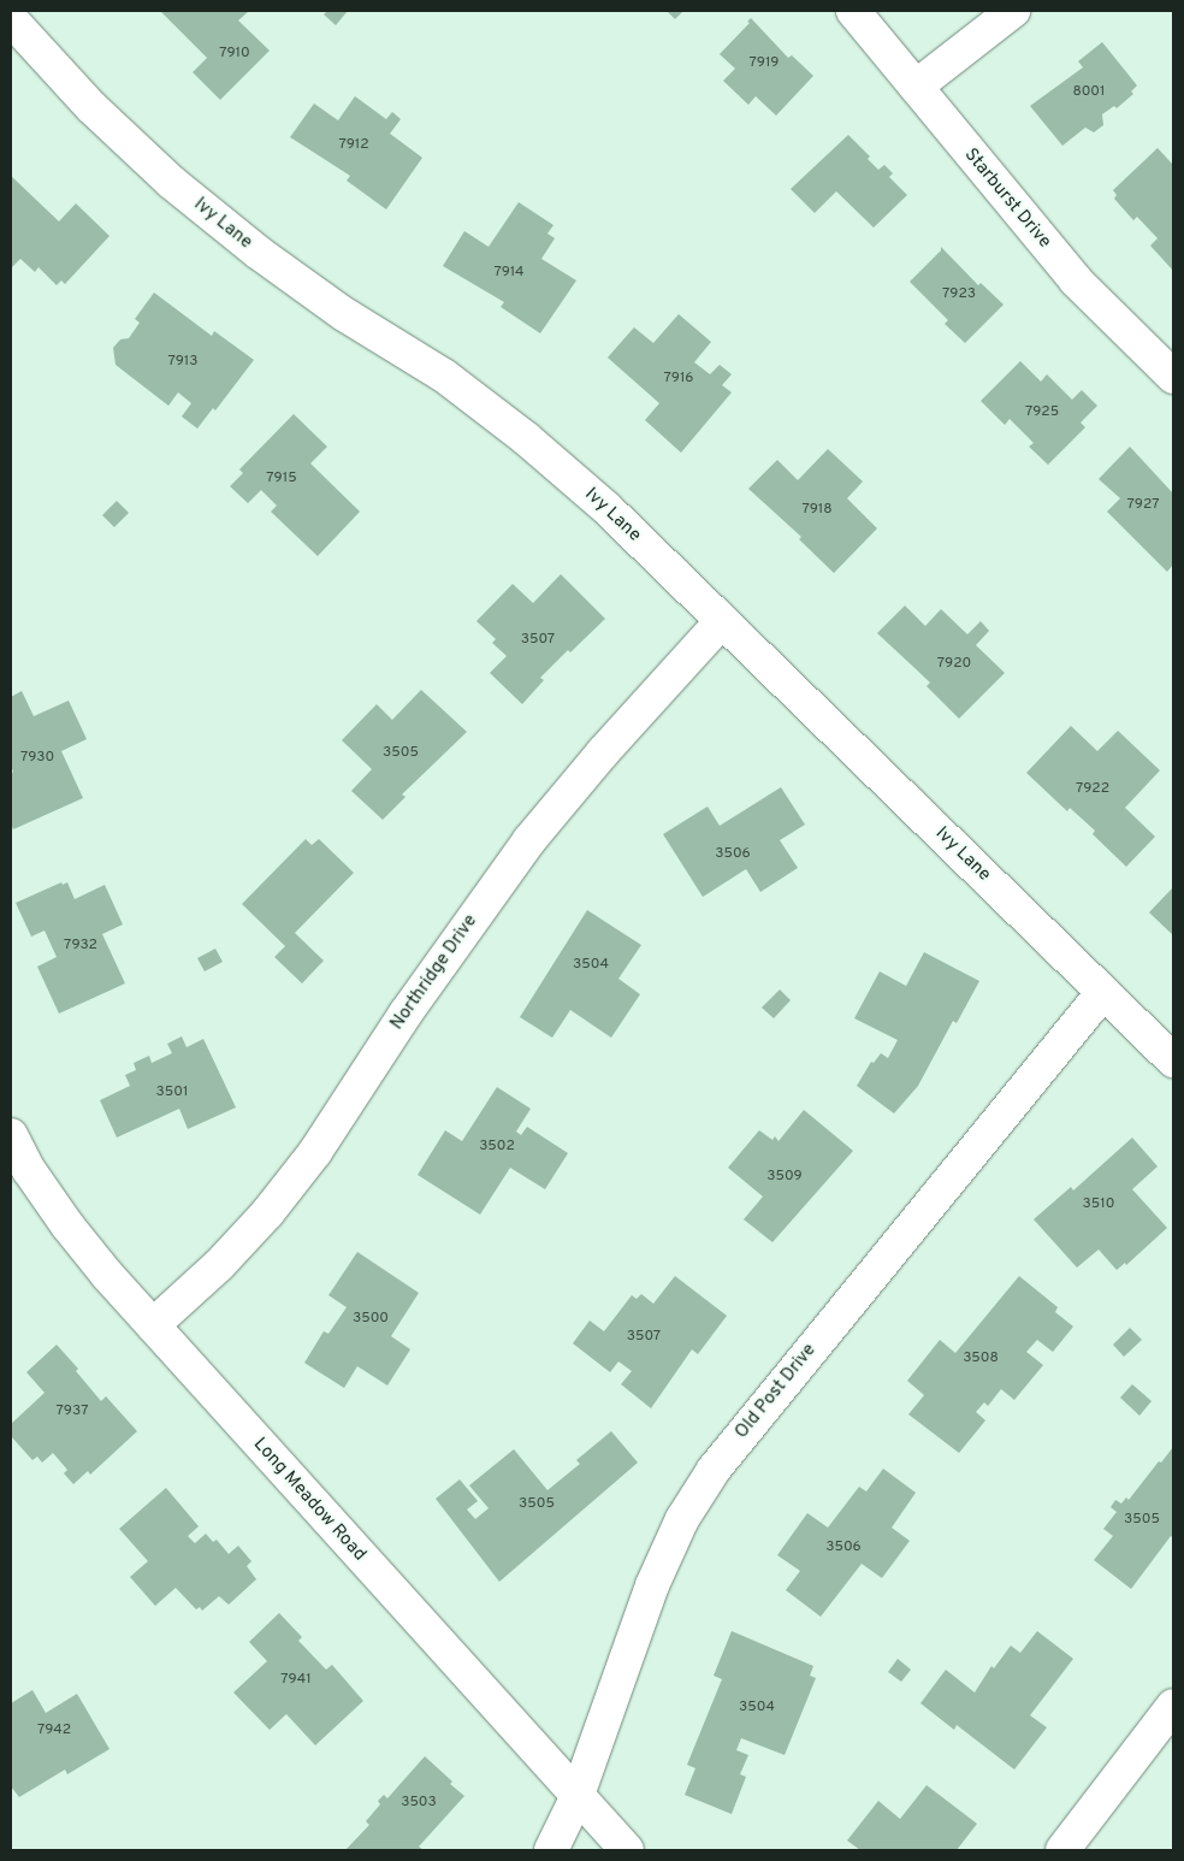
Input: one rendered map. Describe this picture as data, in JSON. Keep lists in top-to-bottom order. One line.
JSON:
{"streets":{"street":["Starburst Drive","Ivy Lane","Northridge Drive","Old Post Drive","Long Meadow Road"]},"crossings":[["Ivy Lane","Northridge Drive"],["Ivy Lane","Old Post Drive"],["Northridge Drive","Long Meadow Road"],["Old Post Drive","Long Meadow Road"]],"house_numbers":["7910","7919","8001","7912","7914","7923","7913","7916","7925","7915","7927","7918","3507","7920","3505","7930","7922","3506","7932","3504","3501","3502","3509","3510","3500","3507","3508","7937","3505","3505","3506","7941","3504","7942","3503"]}
